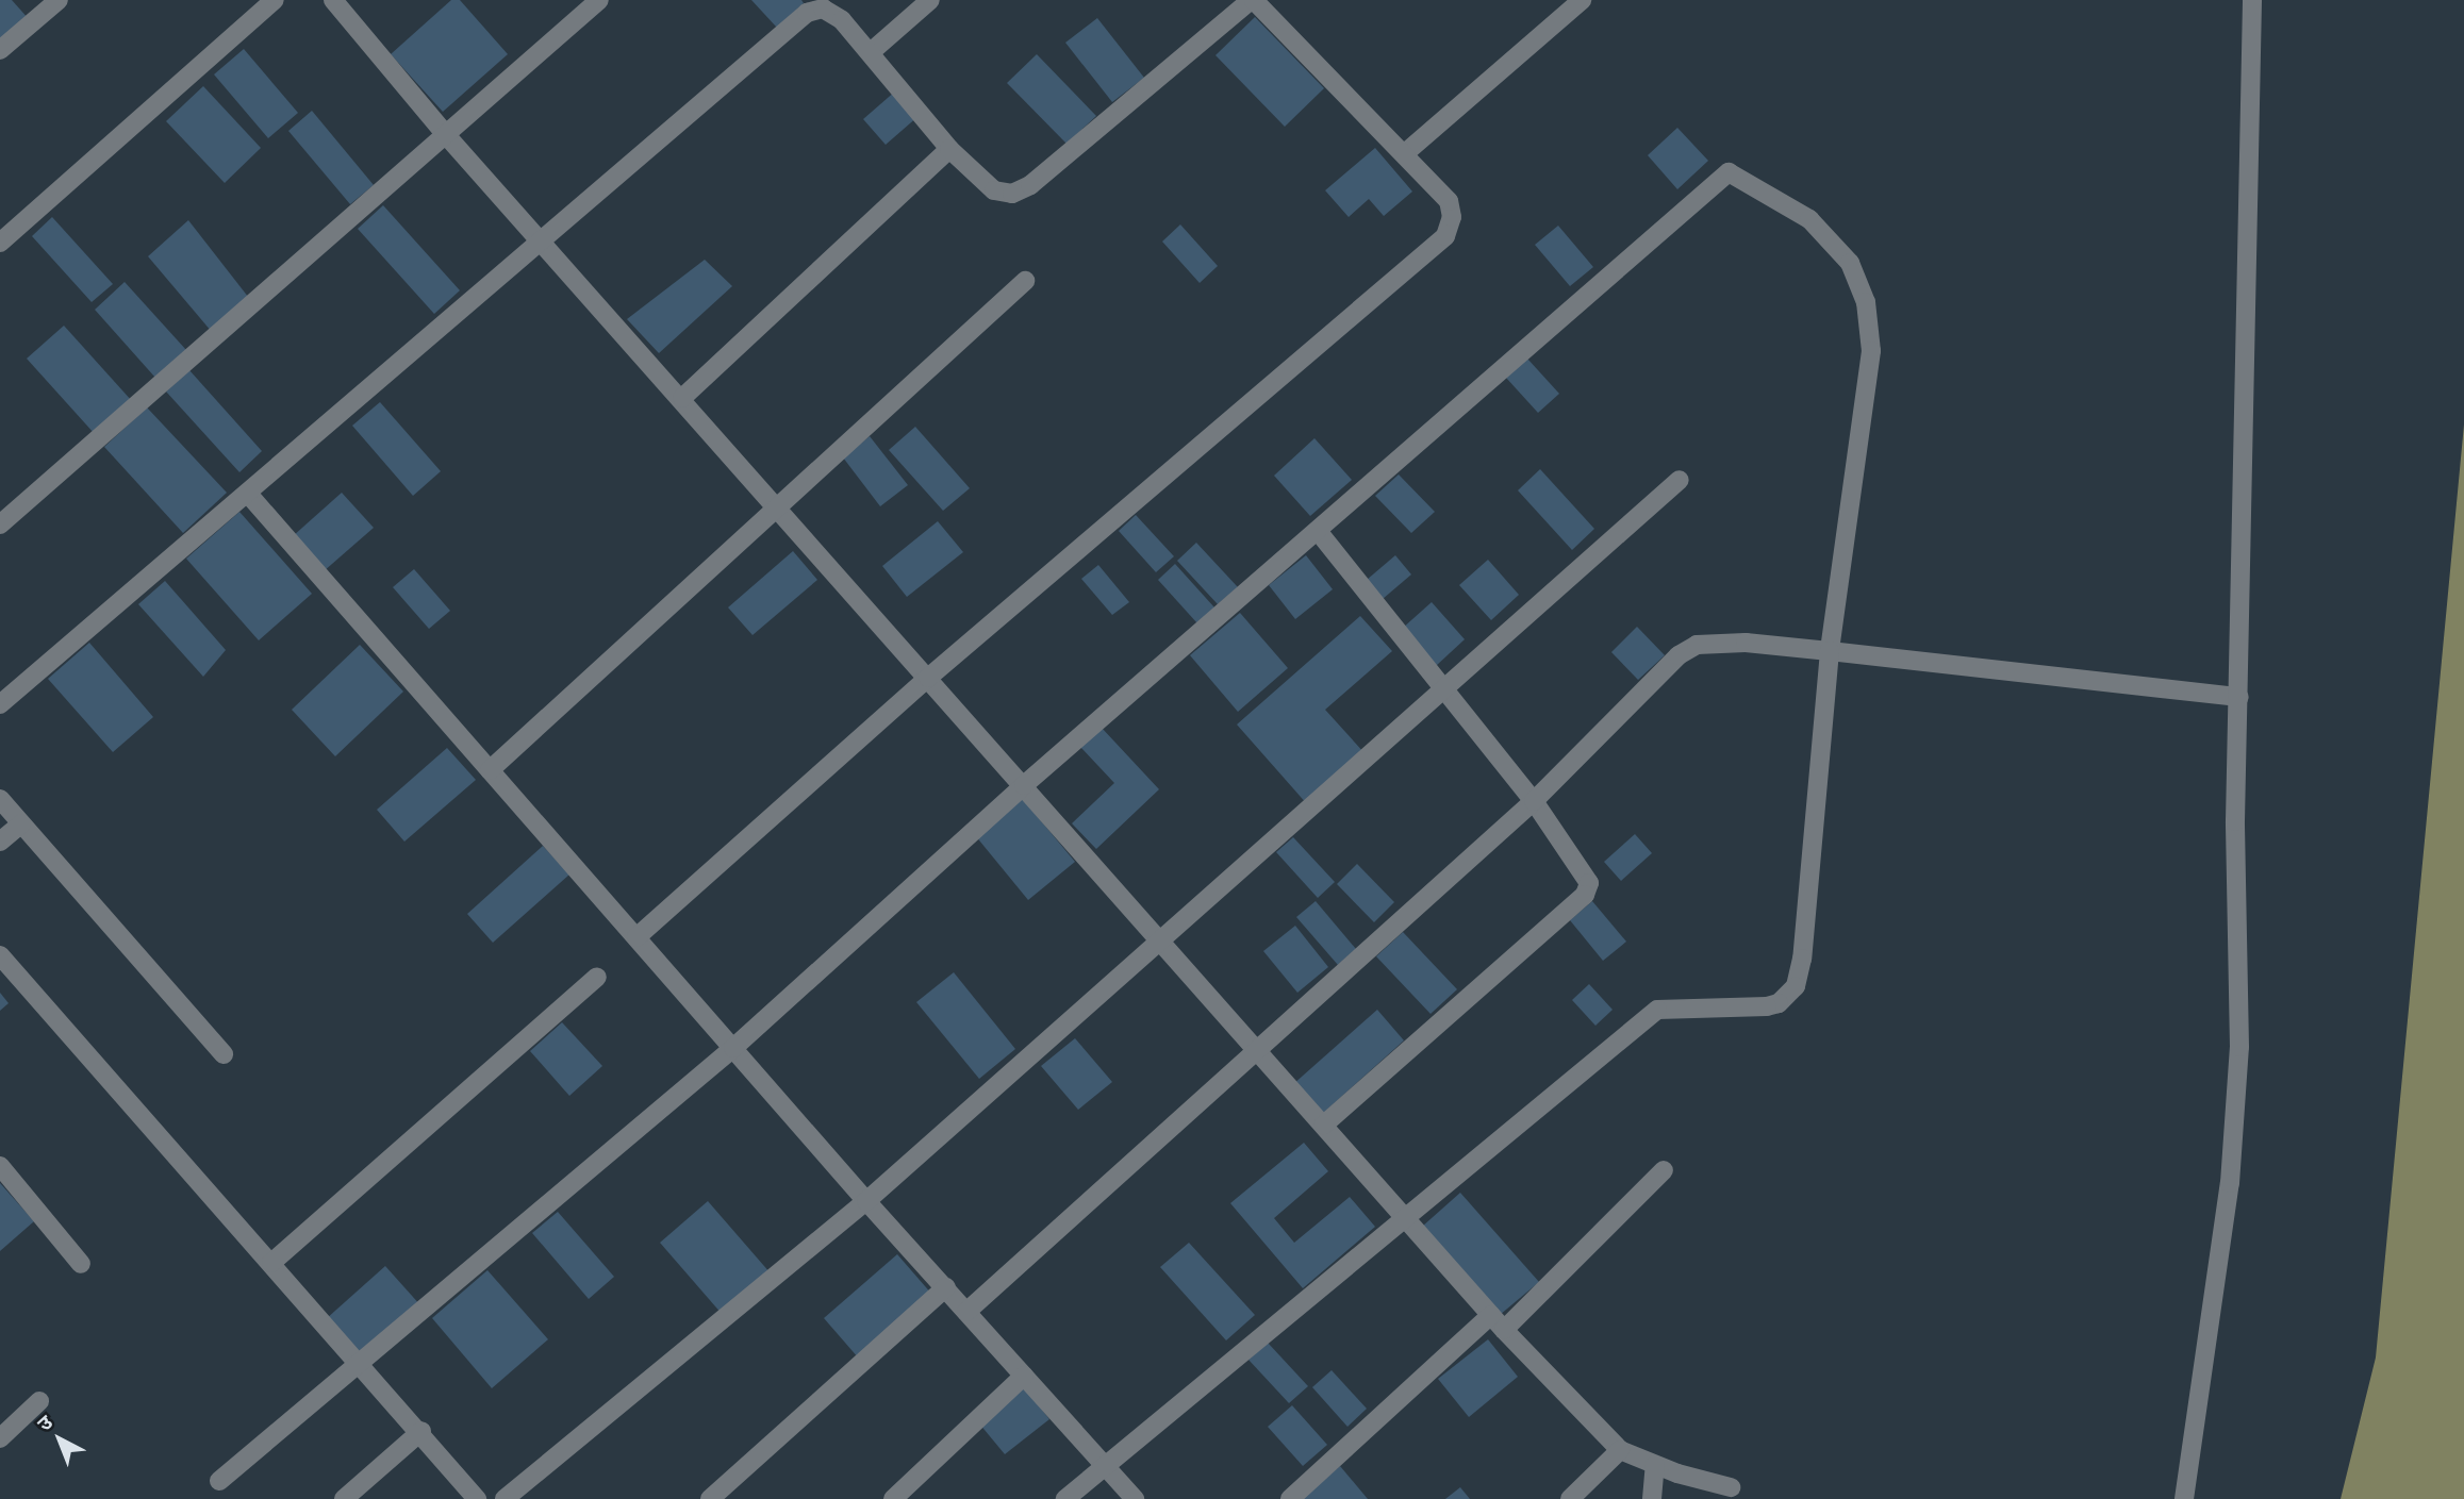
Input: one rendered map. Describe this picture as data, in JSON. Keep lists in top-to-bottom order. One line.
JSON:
{"north":"top left"}
